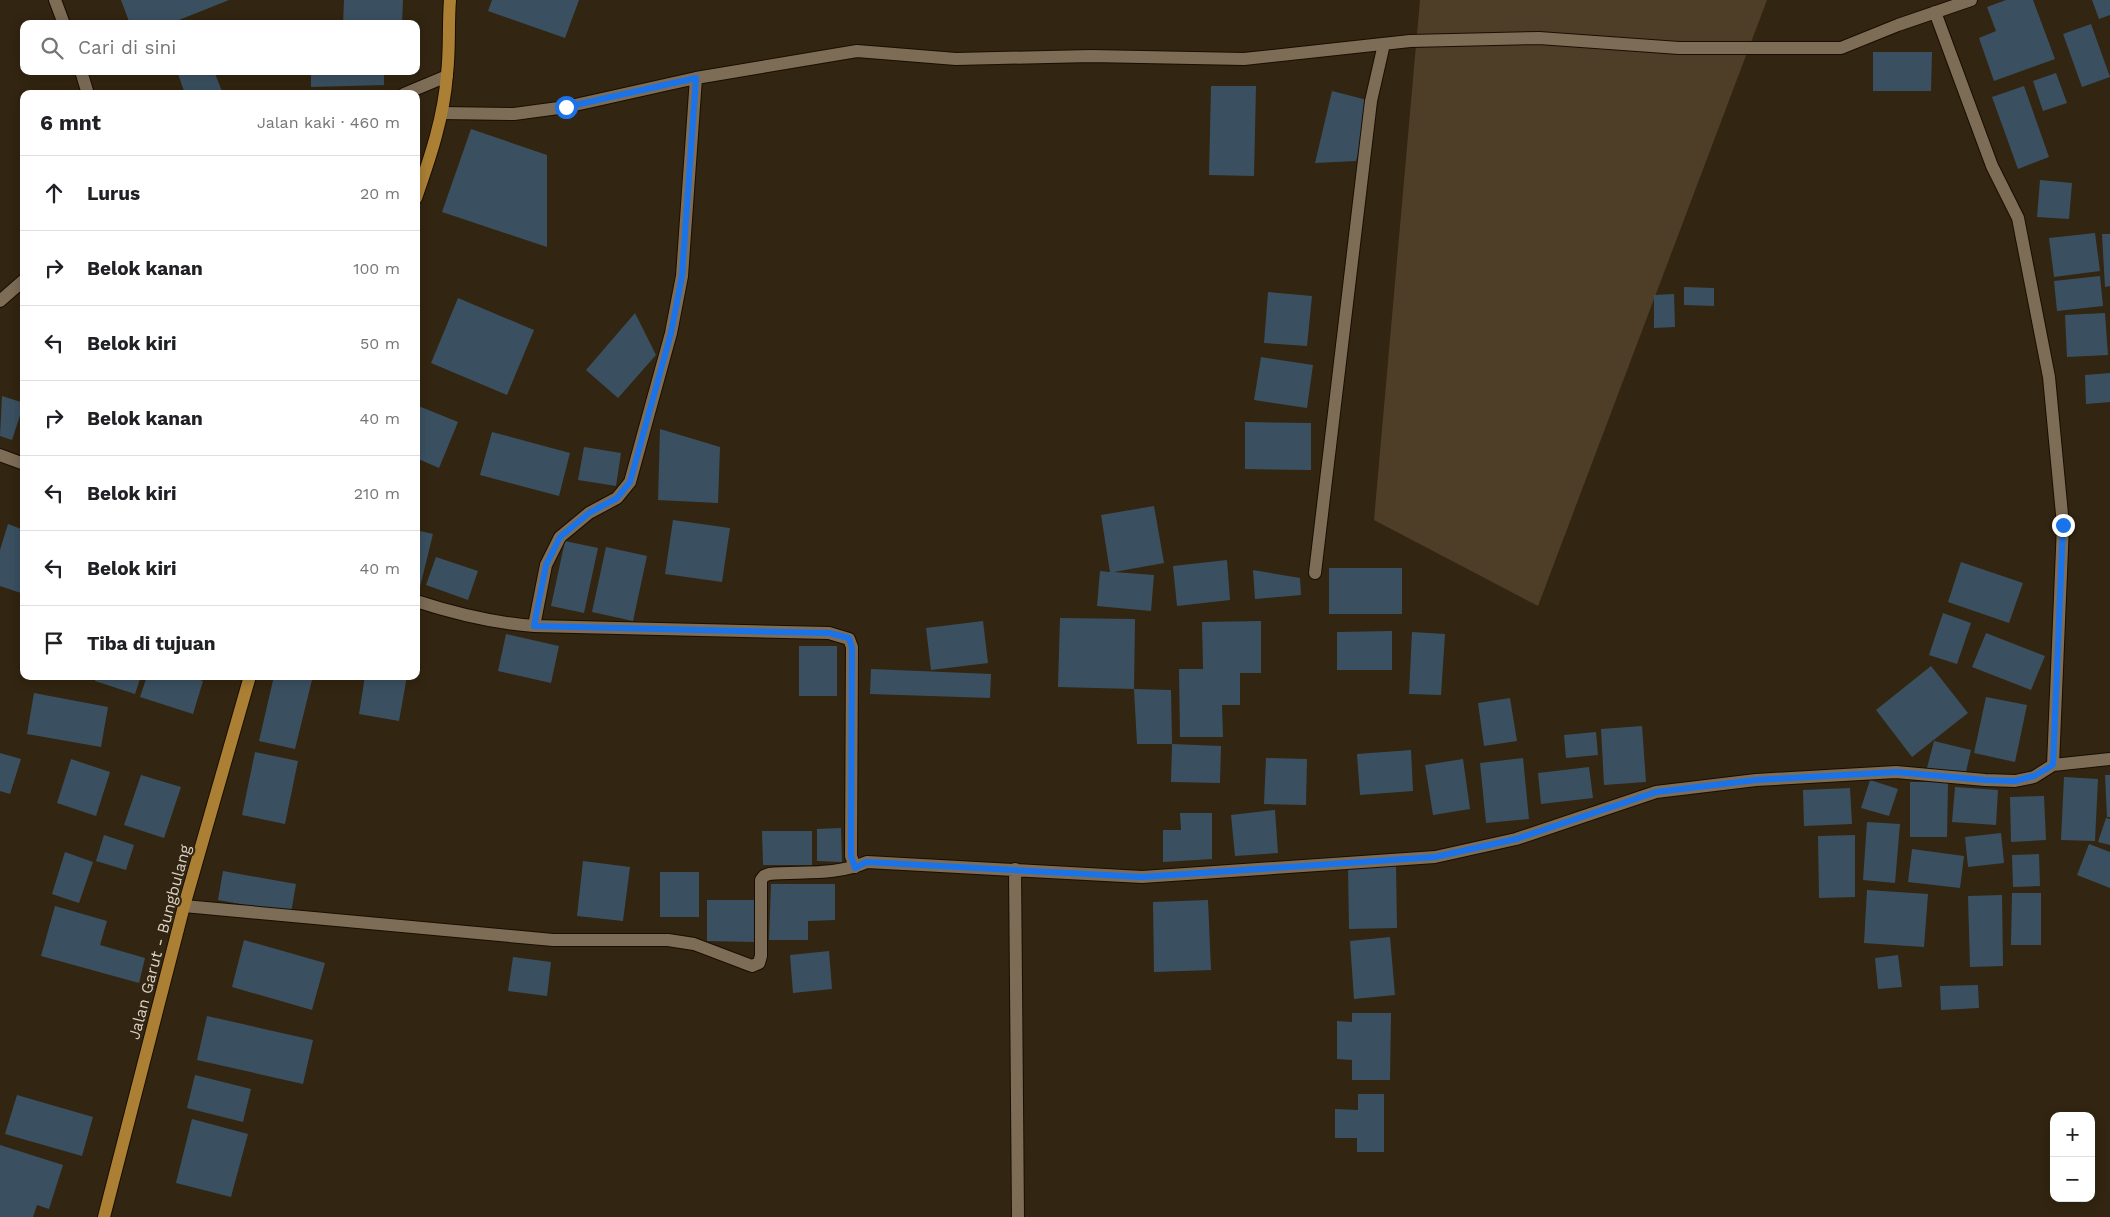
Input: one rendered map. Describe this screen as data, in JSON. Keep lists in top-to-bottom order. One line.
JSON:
{"streets":{"main road":["Jalan Garut - Bungbulang"]},"page":{"search":"Cari di sini","heading":["6 mnt","Jalan kaki · 460 m"],"list":[["Lurus","20 m"],["Belok kanan","100 m"],["Belok kiri","50 m"],["Belok kanan","40 m"],["Belok kiri","210 m"],["Belok kiri","40 m"],"Tiba di tujuan"],"map_buttons":["+","−"]}}
